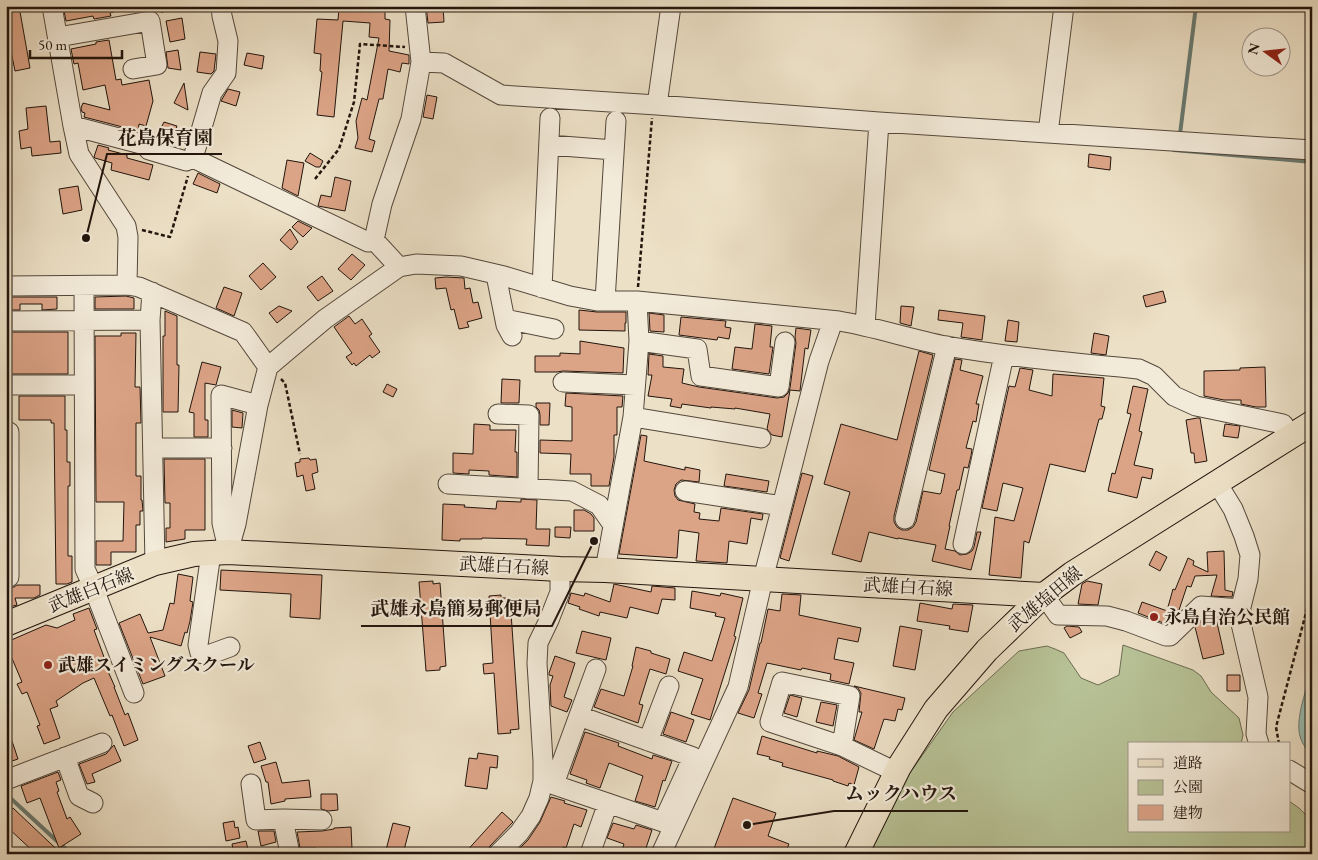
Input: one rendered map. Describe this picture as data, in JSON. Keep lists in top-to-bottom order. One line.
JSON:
{"streets":{"main road":["武雄白石線","武雄塩田線"]},"crossings":[["武雄白石線","武雄塩田線"]],"places":["花島保育園","武雄永島簡易郵便局","永島自治公民館","武雄スイミングスクール","ムックハウス"],"legend":["道路","公園","建物"],"scale_bar":"50 m","north":"left"}
